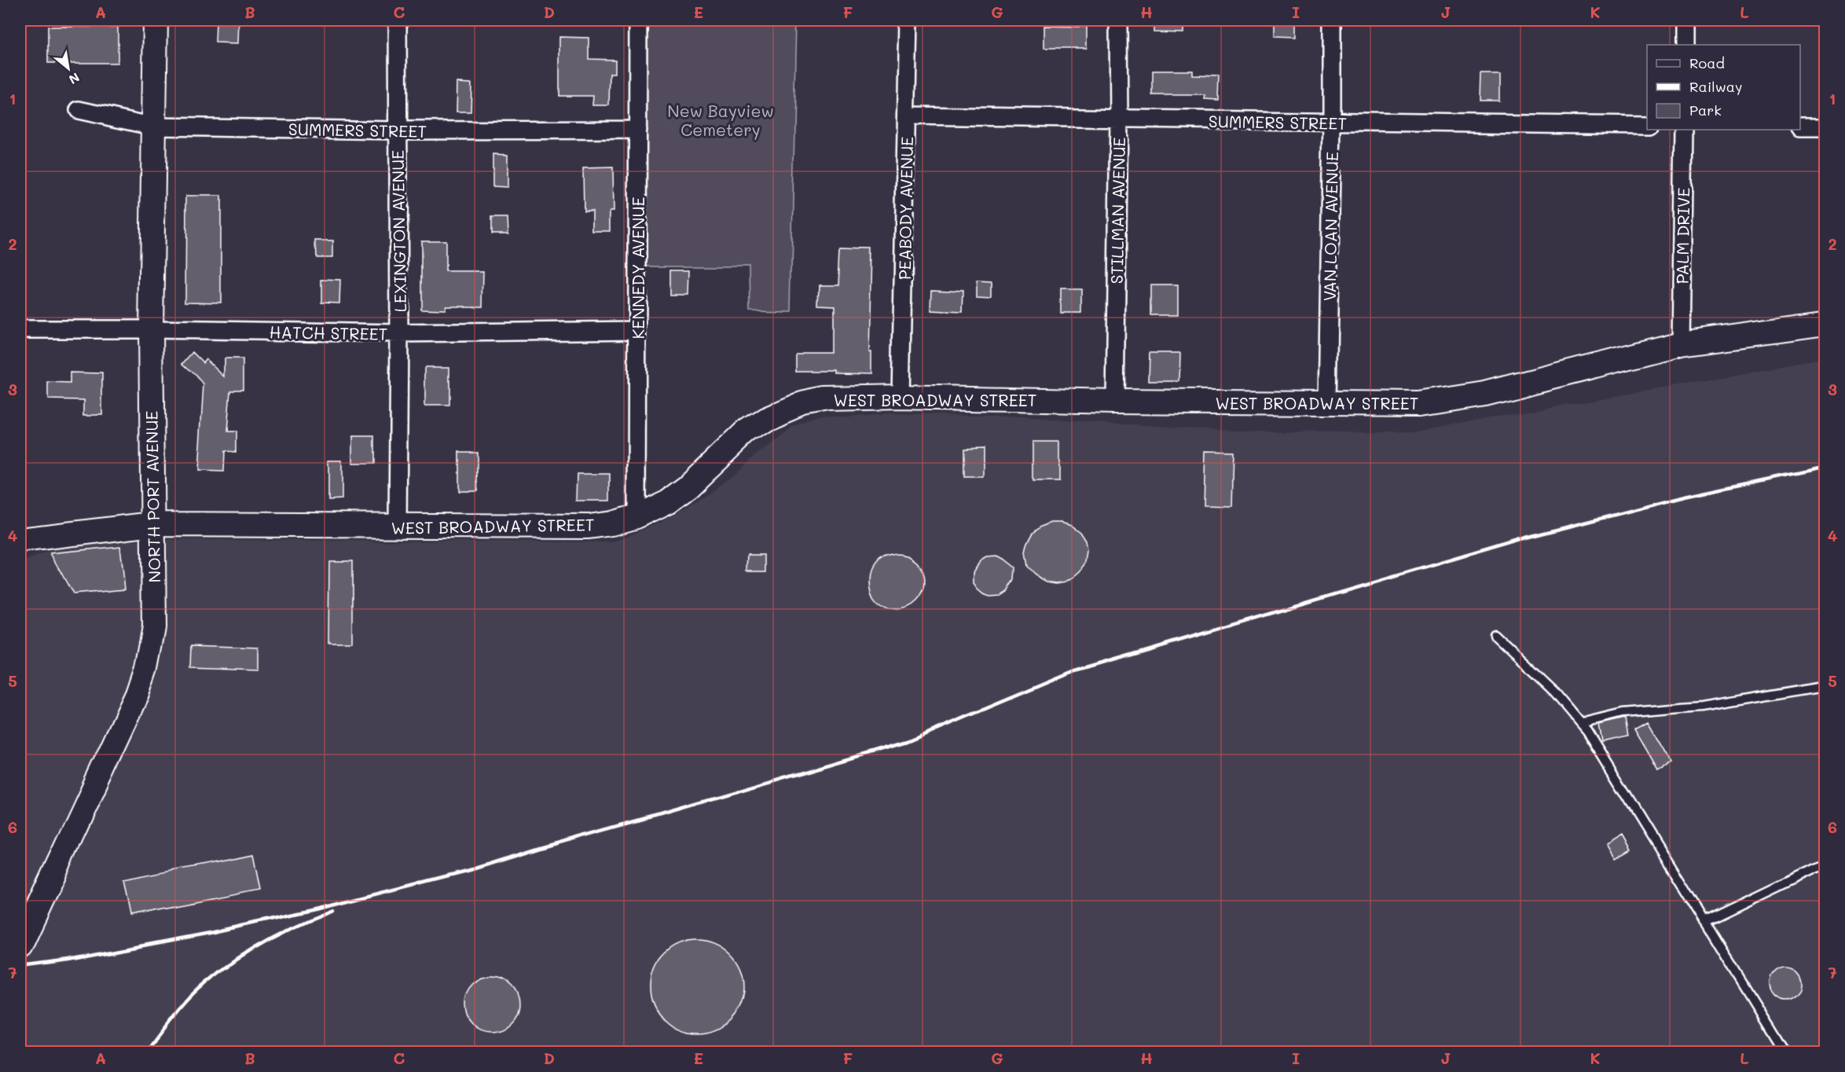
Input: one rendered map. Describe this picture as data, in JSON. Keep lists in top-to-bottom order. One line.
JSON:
{"streets":{"street":["SUMMERS STREET","PEABODY AVENUE","STILLMAN AVENUE","VAN LOAN AVENUE","LEXINGTON AVENUE","PALM DRIVE","KENNEDY AVENUE","HATCH STREET","WEST BROADWAY STREET","NORTH PORT AVENUE"]},"crossings":[["SUMMERS STREET","PEABODY AVENUE"],["SUMMERS STREET","STILLMAN AVENUE"],["SUMMERS STREET","VAN LOAN AVENUE"],["SUMMERS STREET","LEXINGTON AVENUE"],["SUMMERS STREET","KENNEDY AVENUE"],["SUMMERS STREET","NORTH PORT AVENUE"],["PEABODY AVENUE","WEST BROADWAY STREET"],["STILLMAN AVENUE","WEST BROADWAY STREET"],["VAN LOAN AVENUE","WEST BROADWAY STREET"],["LEXINGTON AVENUE","HATCH STREET"],["LEXINGTON AVENUE","WEST BROADWAY STREET"],["PALM DRIVE","WEST BROADWAY STREET"],["KENNEDY AVENUE","HATCH STREET"],["KENNEDY AVENUE","WEST BROADWAY STREET"],["HATCH STREET","NORTH PORT AVENUE"],["WEST BROADWAY STREET","NORTH PORT AVENUE"]],"parks":["New Bayview Cemetery"],"legend":["Road","Railway","Park"],"north":"bottom right","grid":{"columns":["A","B","C","D","E","F","G","H","I","J","K","L"],"rows":["1","2","3","4","5","6","7"]}}
